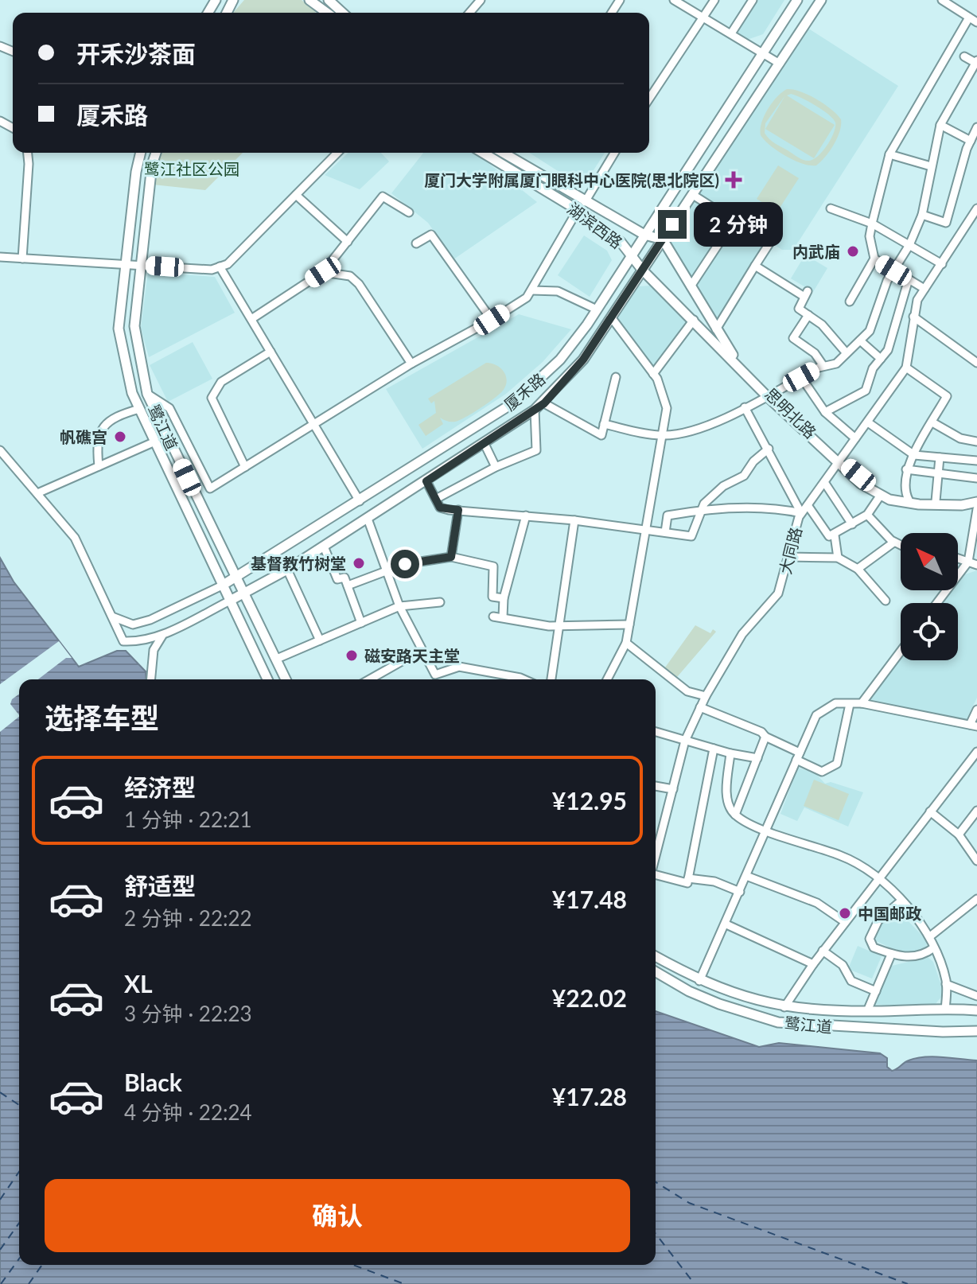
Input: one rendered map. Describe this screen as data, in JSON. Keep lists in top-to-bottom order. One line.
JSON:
{"streets":{"main road":["湖滨西路","厦禾路","思明北路","鹭江道"],"street":["大同路"]},"crossings":[["湖滨西路","厦禾路"],["湖滨西路","思明北路"],["厦禾路","思明北路"],["厦禾路","鹭江道"],["思明北路","大同路"]],"parks":["鹭江社区公园"],"places":{"health":["厦门大学附属厦门眼科中心医院(思北院区)"],"other":["内武庙","帆礁宫","基督教竹树堂","磁安路天主堂","中国邮政"]},"north":"top left","page":{"banner":["开禾沙茶面","厦禾路"],"bubble":"2 分钟","heading":"选择车型","list":[{"name":"经济型","note":"1 分钟 · 22:21","value":"¥12.95"},{"name":"舒适型","note":"2 分钟 · 22:22","value":"¥17.48"},{"name":"XL","note":"3 分钟 · 22:23","value":"¥22.02"},{"name":"Black","note":"4 分钟 · 22:24","value":"¥17.28"}],"buttons":"确认"}}
